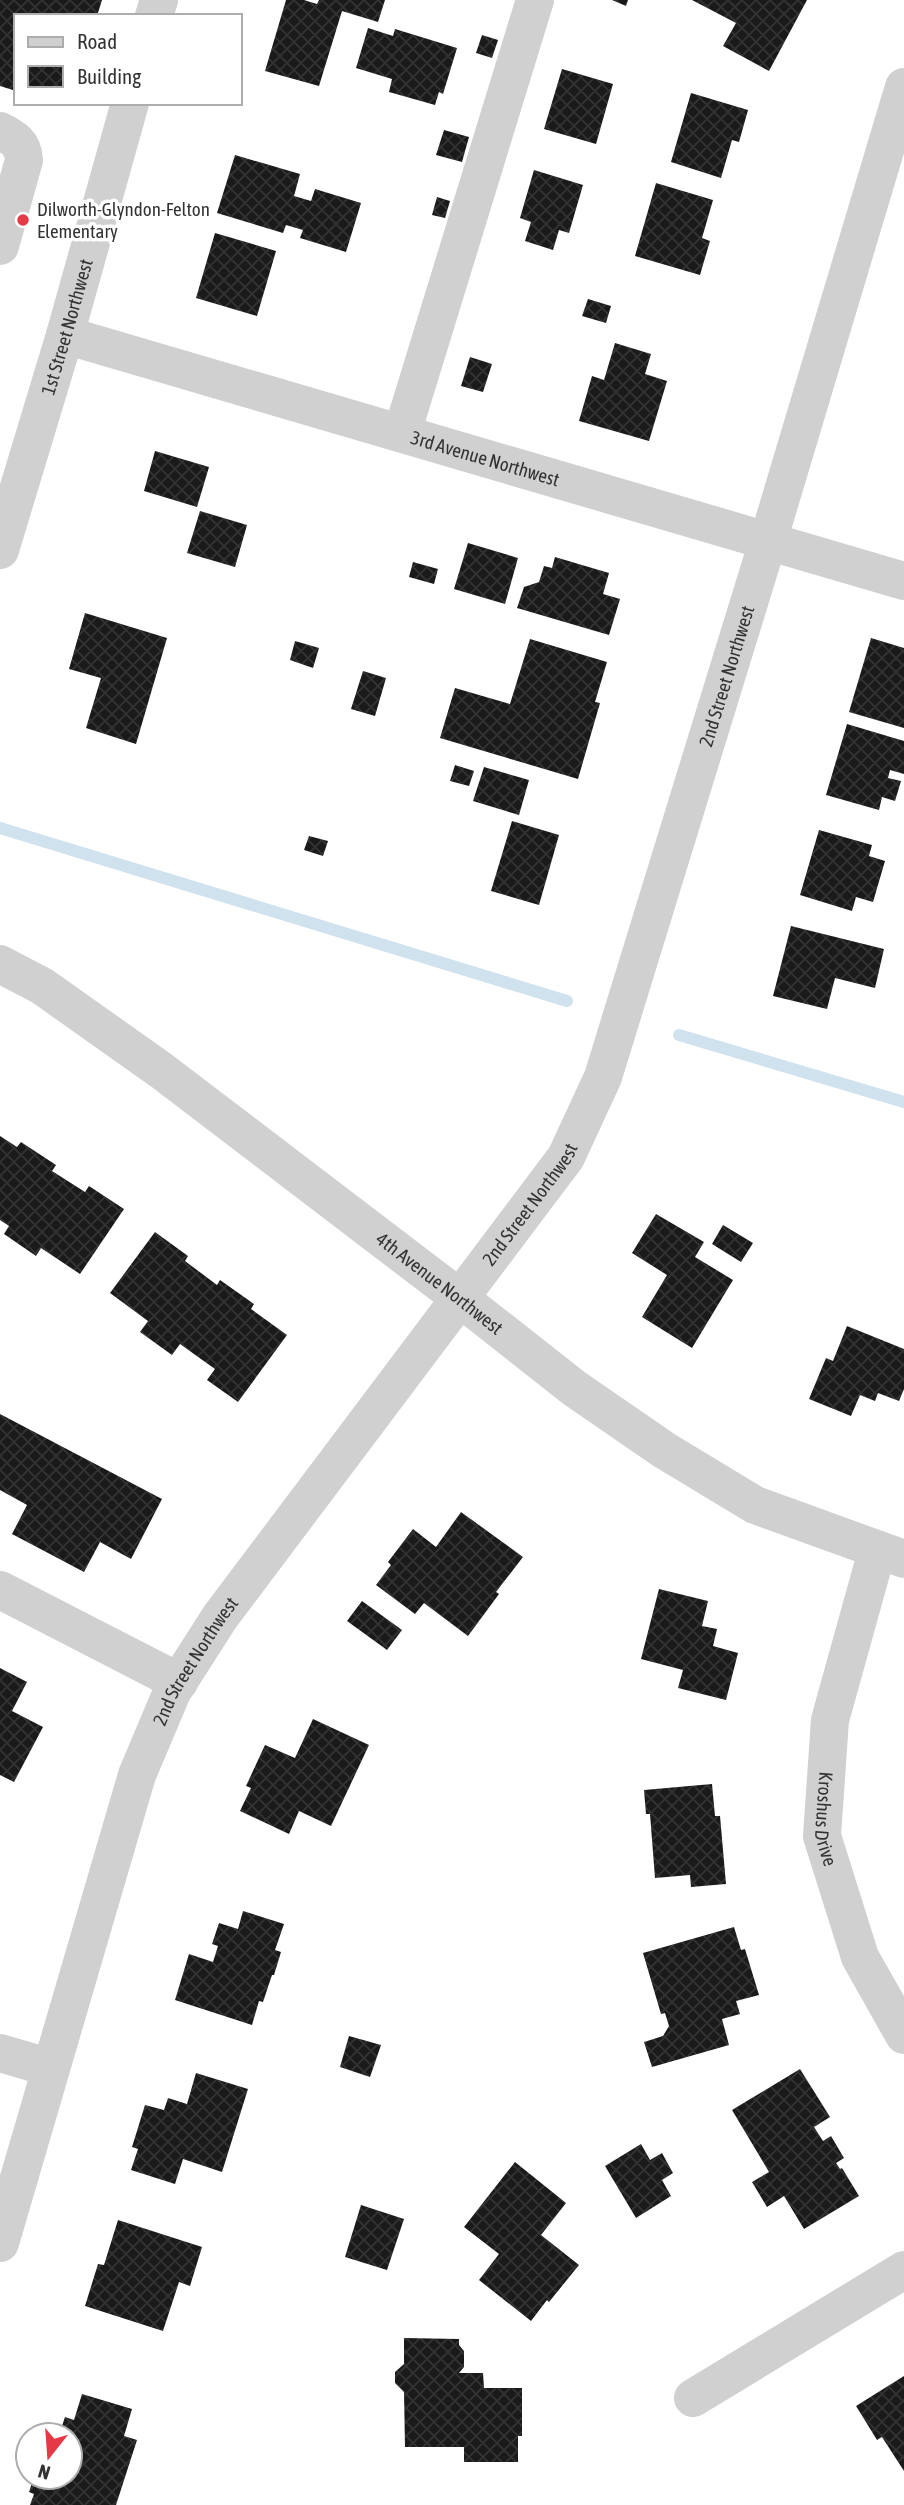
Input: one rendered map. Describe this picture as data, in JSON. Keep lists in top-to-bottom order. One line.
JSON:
{"streets":{"street":["1st Street Northwest","3rd Avenue Northwest","2nd Street Northwest","4th Avenue Northwest","Kroshus Drive"]},"crossings":[["1st Street Northwest","3rd Avenue Northwest"],["3rd Avenue Northwest","2nd Street Northwest"],["2nd Street Northwest","4th Avenue Northwest"],["4th Avenue Northwest","Kroshus Drive"]],"places":["Dilworth-Glyndon-Felton Elementary"],"legend":["Road","Building"],"north":"bottom"}
